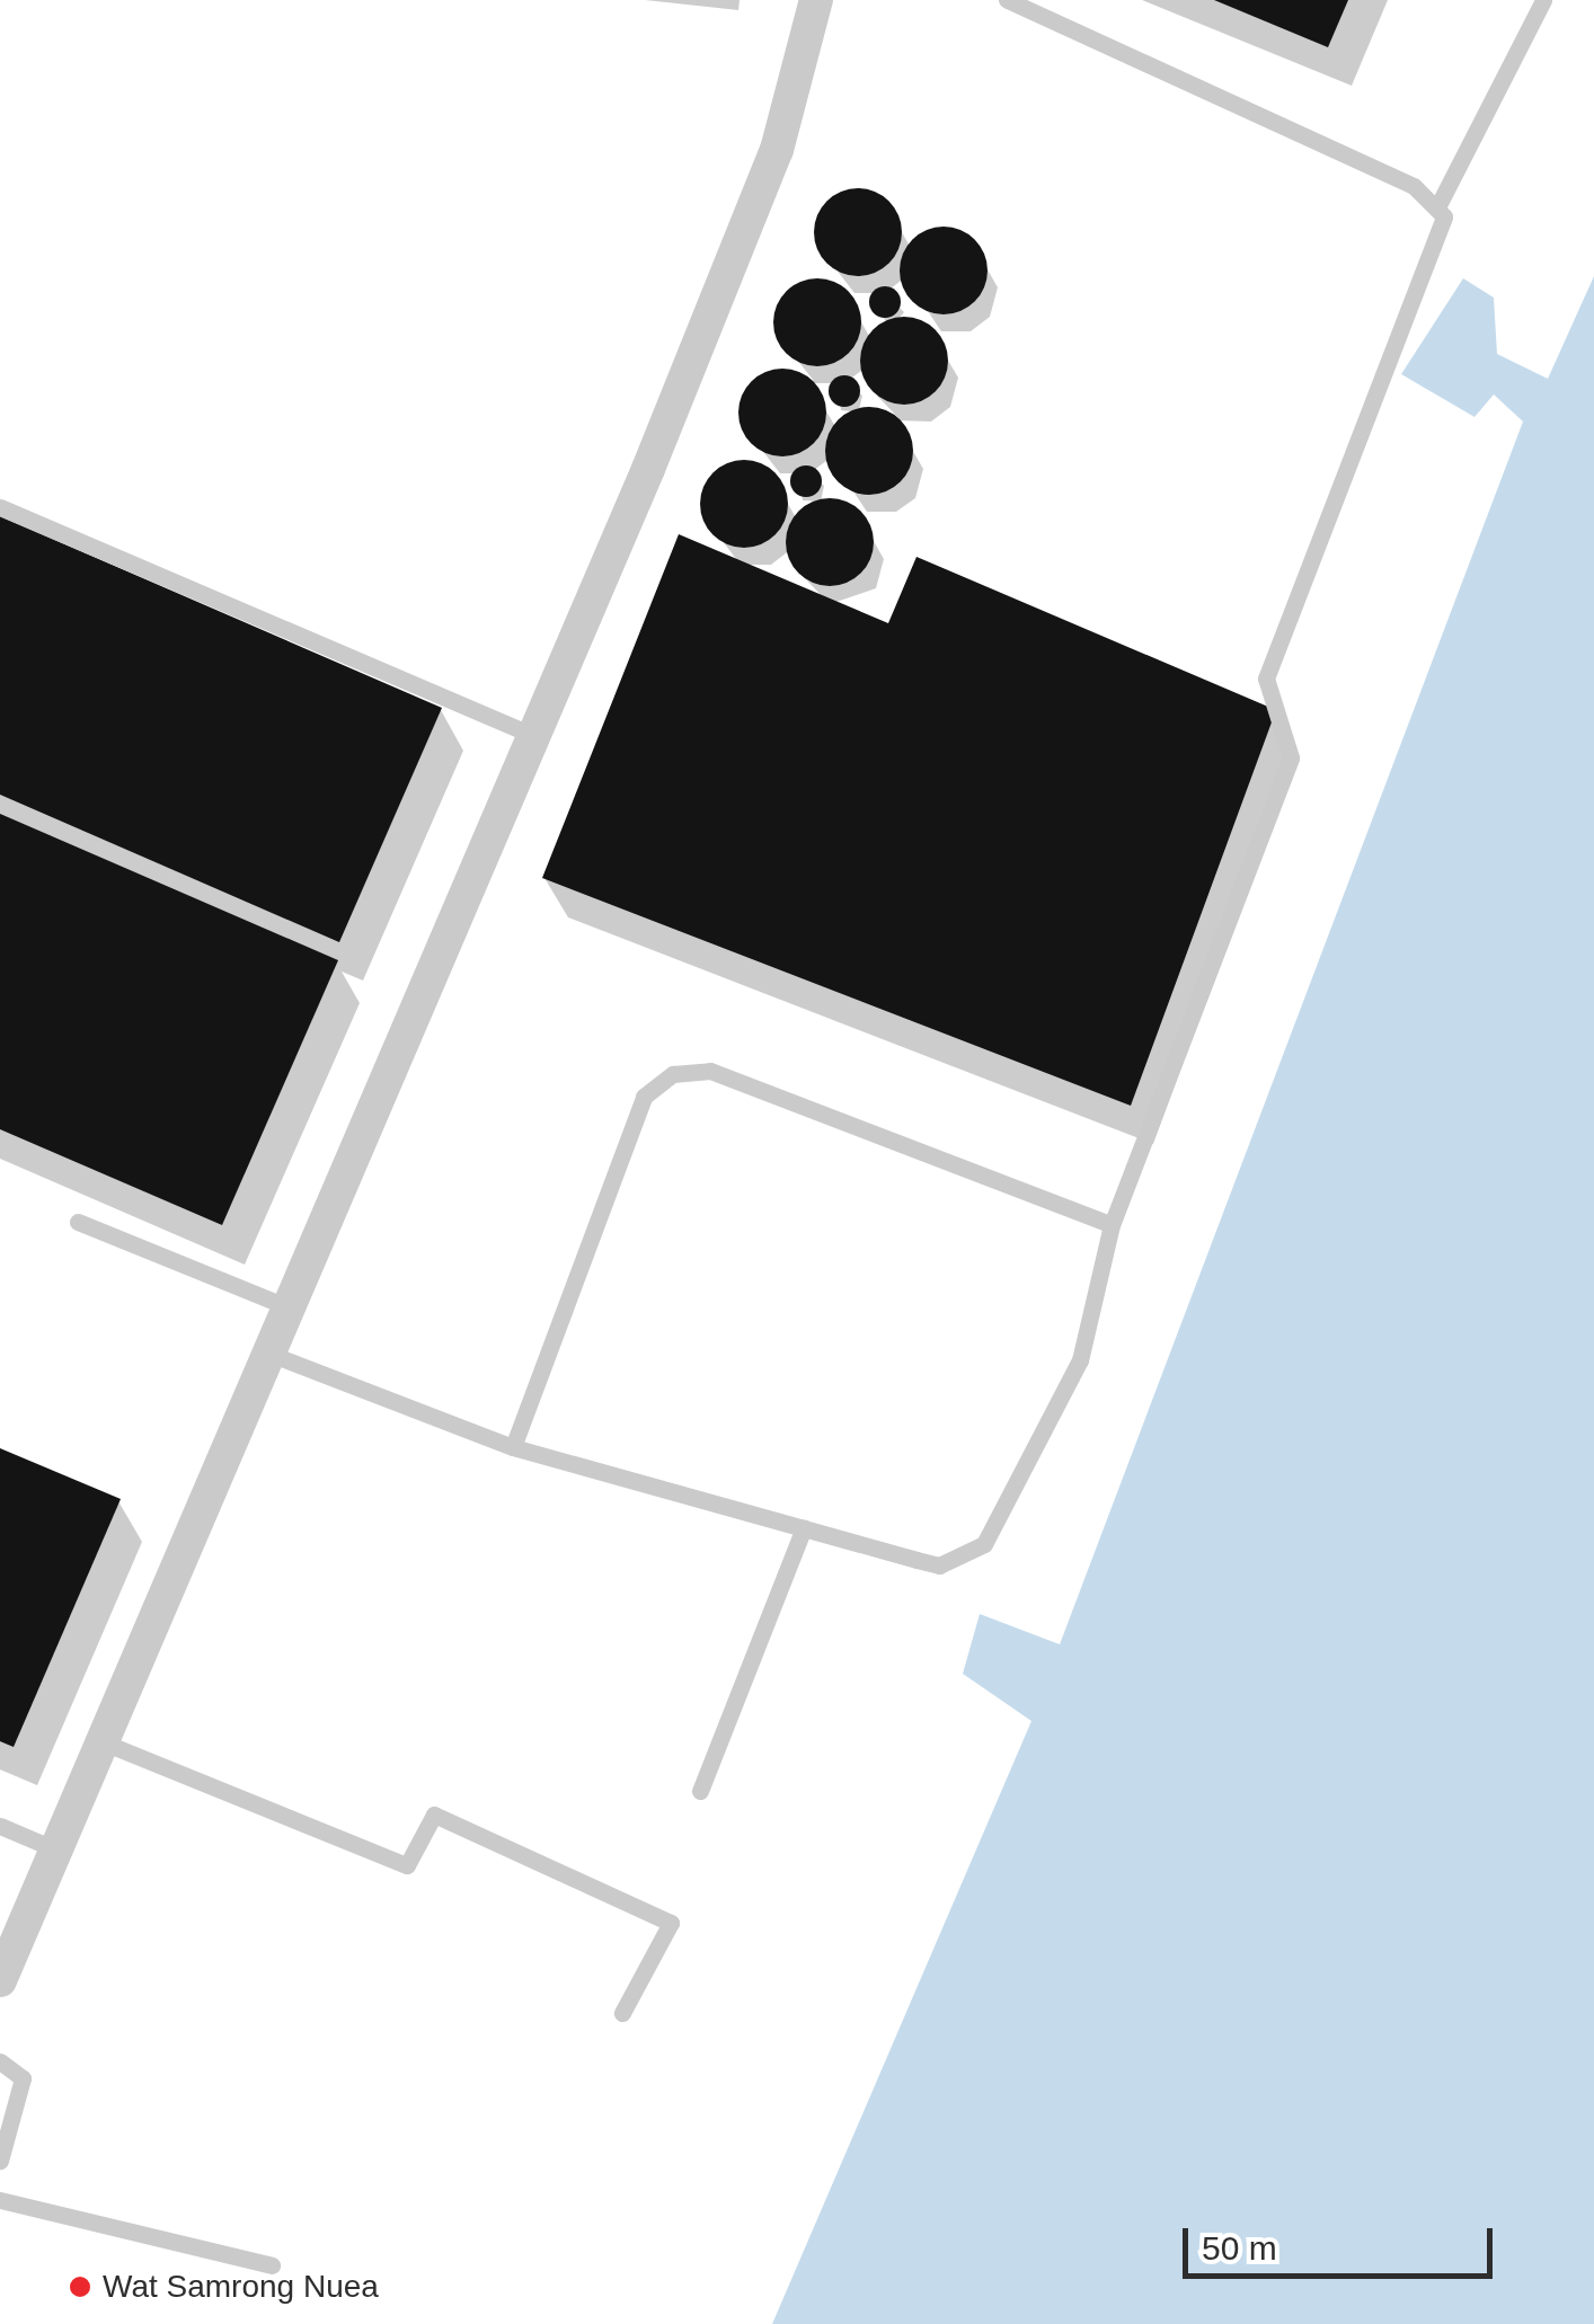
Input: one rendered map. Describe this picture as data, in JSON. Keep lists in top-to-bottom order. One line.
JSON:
{"places":["Wat Samrong Nuea"],"scale_bar":"50 m"}
